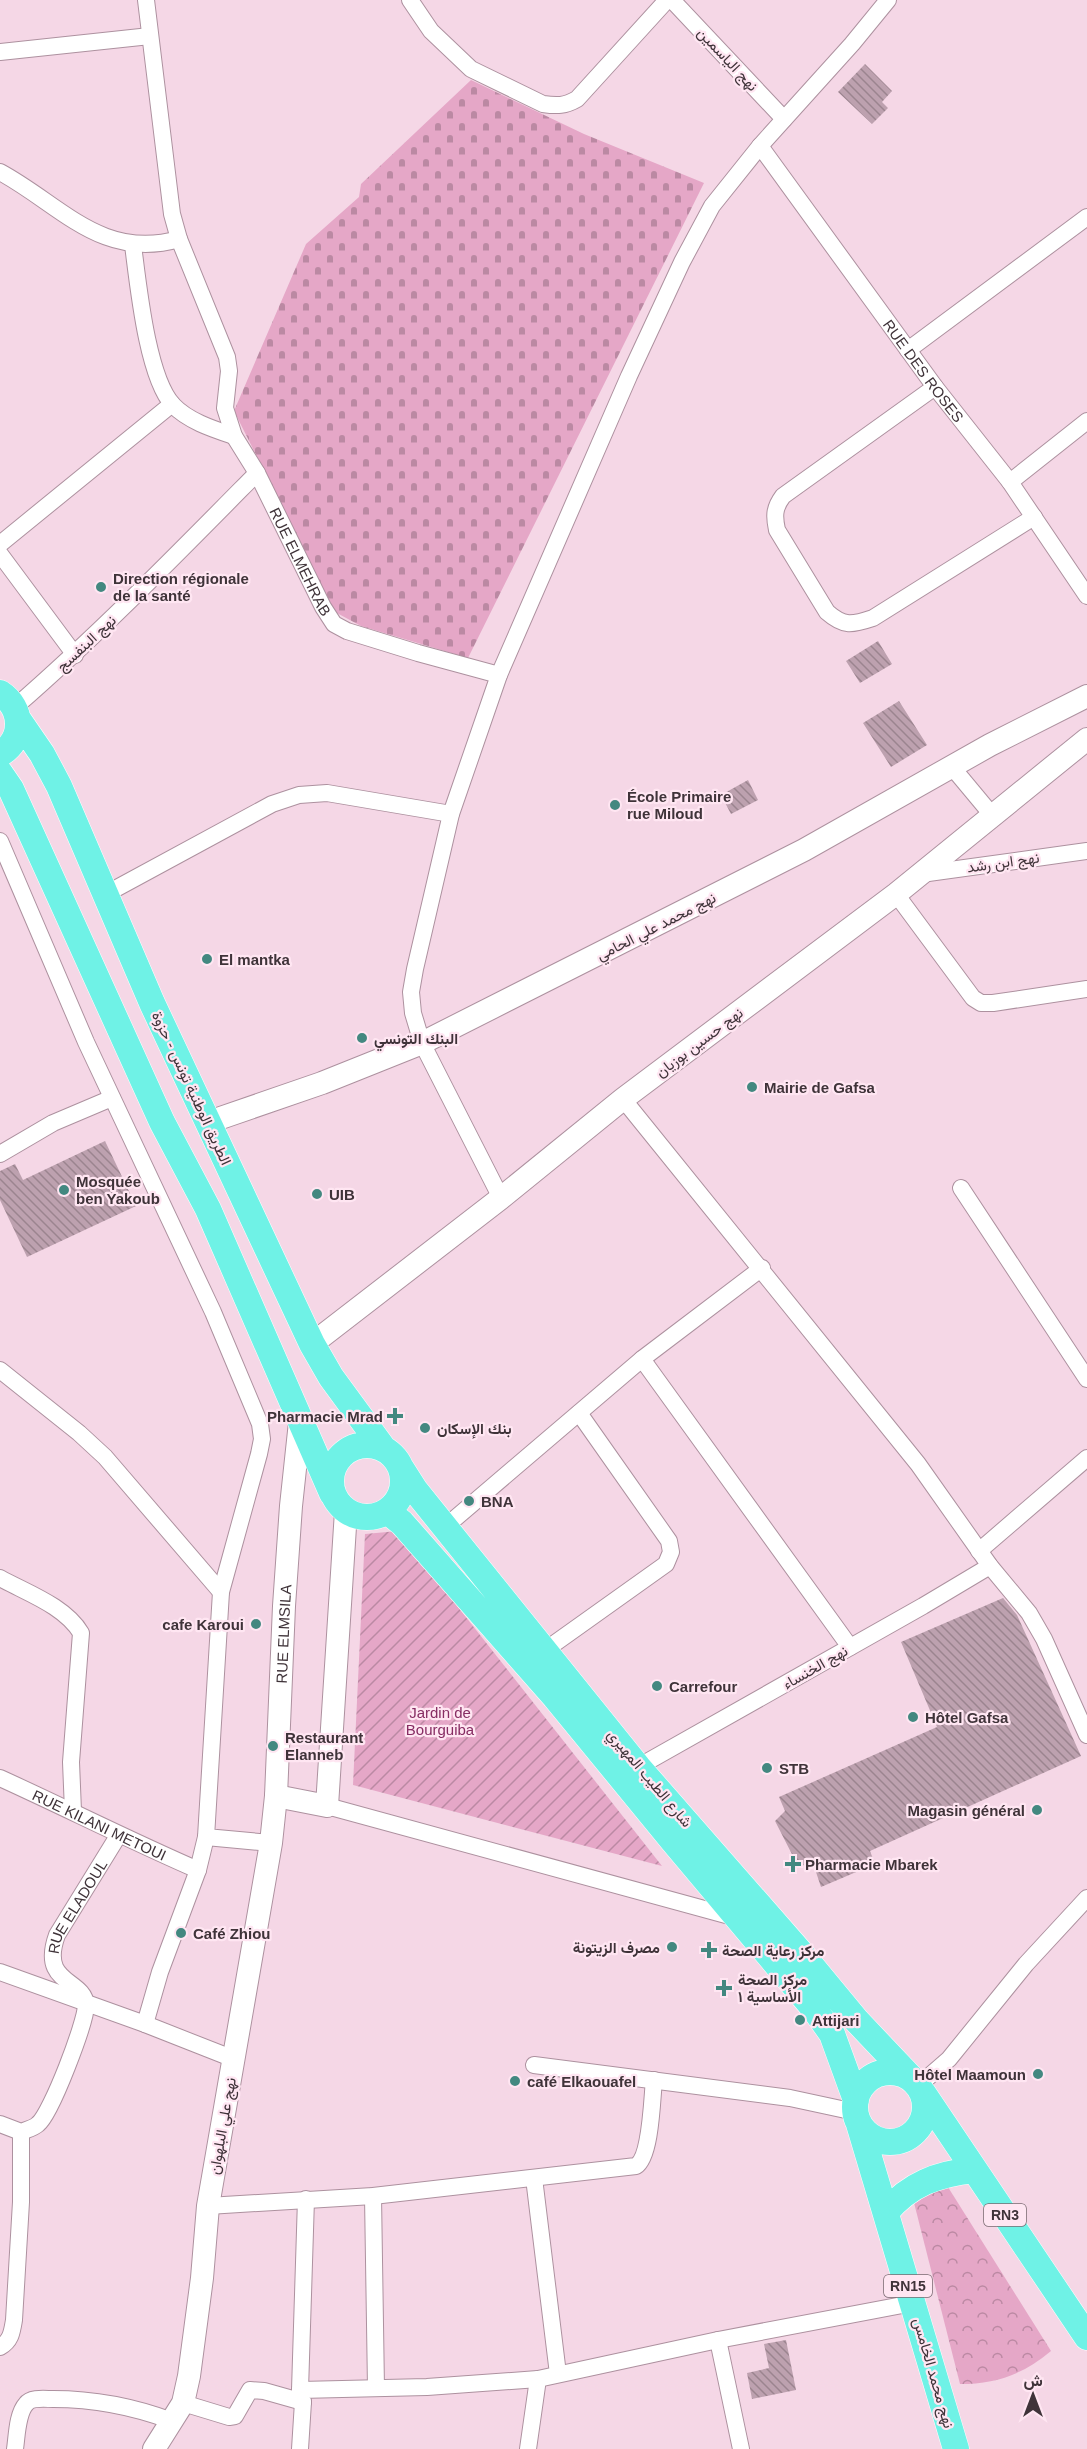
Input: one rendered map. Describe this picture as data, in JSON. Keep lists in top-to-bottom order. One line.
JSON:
{"streets":{"main road":["الطريق الوطنية تونس - حزوة","شارع الطيب المهيري","RN3","RN15","نهج محمد الخامس"],"street":["نهج الياسمين","RUE DES ROSES","RUE ELMEHRAB","نهج البنفسج","نهج ابن رشد","نهج محمد علي الحامي","نهج حسين بوزيان","RUE ELMSILA","نهج الخنساء","RUE KILANI METOUI","RUE ELADOUL","نهج علي البلهوان"]},"crossings":[["RUE ELMEHRAB","نهج البنفسج"],["نهج البنفسج","الطريق الوطنية تونس - حزوة"],["نهج ابن رشد","نهج حسين بوزيان"],["نهج محمد علي الحامي","الطريق الوطنية تونس - حزوة"],["نهج حسين بوزيان","الطريق الوطنية تونس - حزوة"],["الطريق الوطنية تونس - حزوة","شارع الطيب المهيري"],["RUE ELMSILA","نهج علي البلهوان"],["نهج الخنساء","شارع الطيب المهيري"],["شارع الطيب المهيري","RN3"],["شارع الطيب المهيري","نهج محمد الخامس"],["RUE KILANI METOUI","RUE ELADOUL"],["RN3","نهج محمد الخامس"]],"parks":["Jardin de Bourguiba"],"places":{"other":["Direction régionale de la santé","École Primaire rue Miloud","El mantka","البنك التونسي","Mairie de Gafsa","Mosquée ben Yakoub","UIB","بنك الإسكان","BNA","cafe Karoui","Carrefour","Hôtel Gafsa","Restaurant Elanneb","STB","Magasin général","Café Zhiou","مصرف الزيتونة","Attijari","Hôtel Maamoun","café Elkaouafel"],"health":["Pharmacie Mrad","Pharmacie Mbarek","مركز رعاية الصحة","مركز الصحة الأساسية ١"]},"north":"top"}
